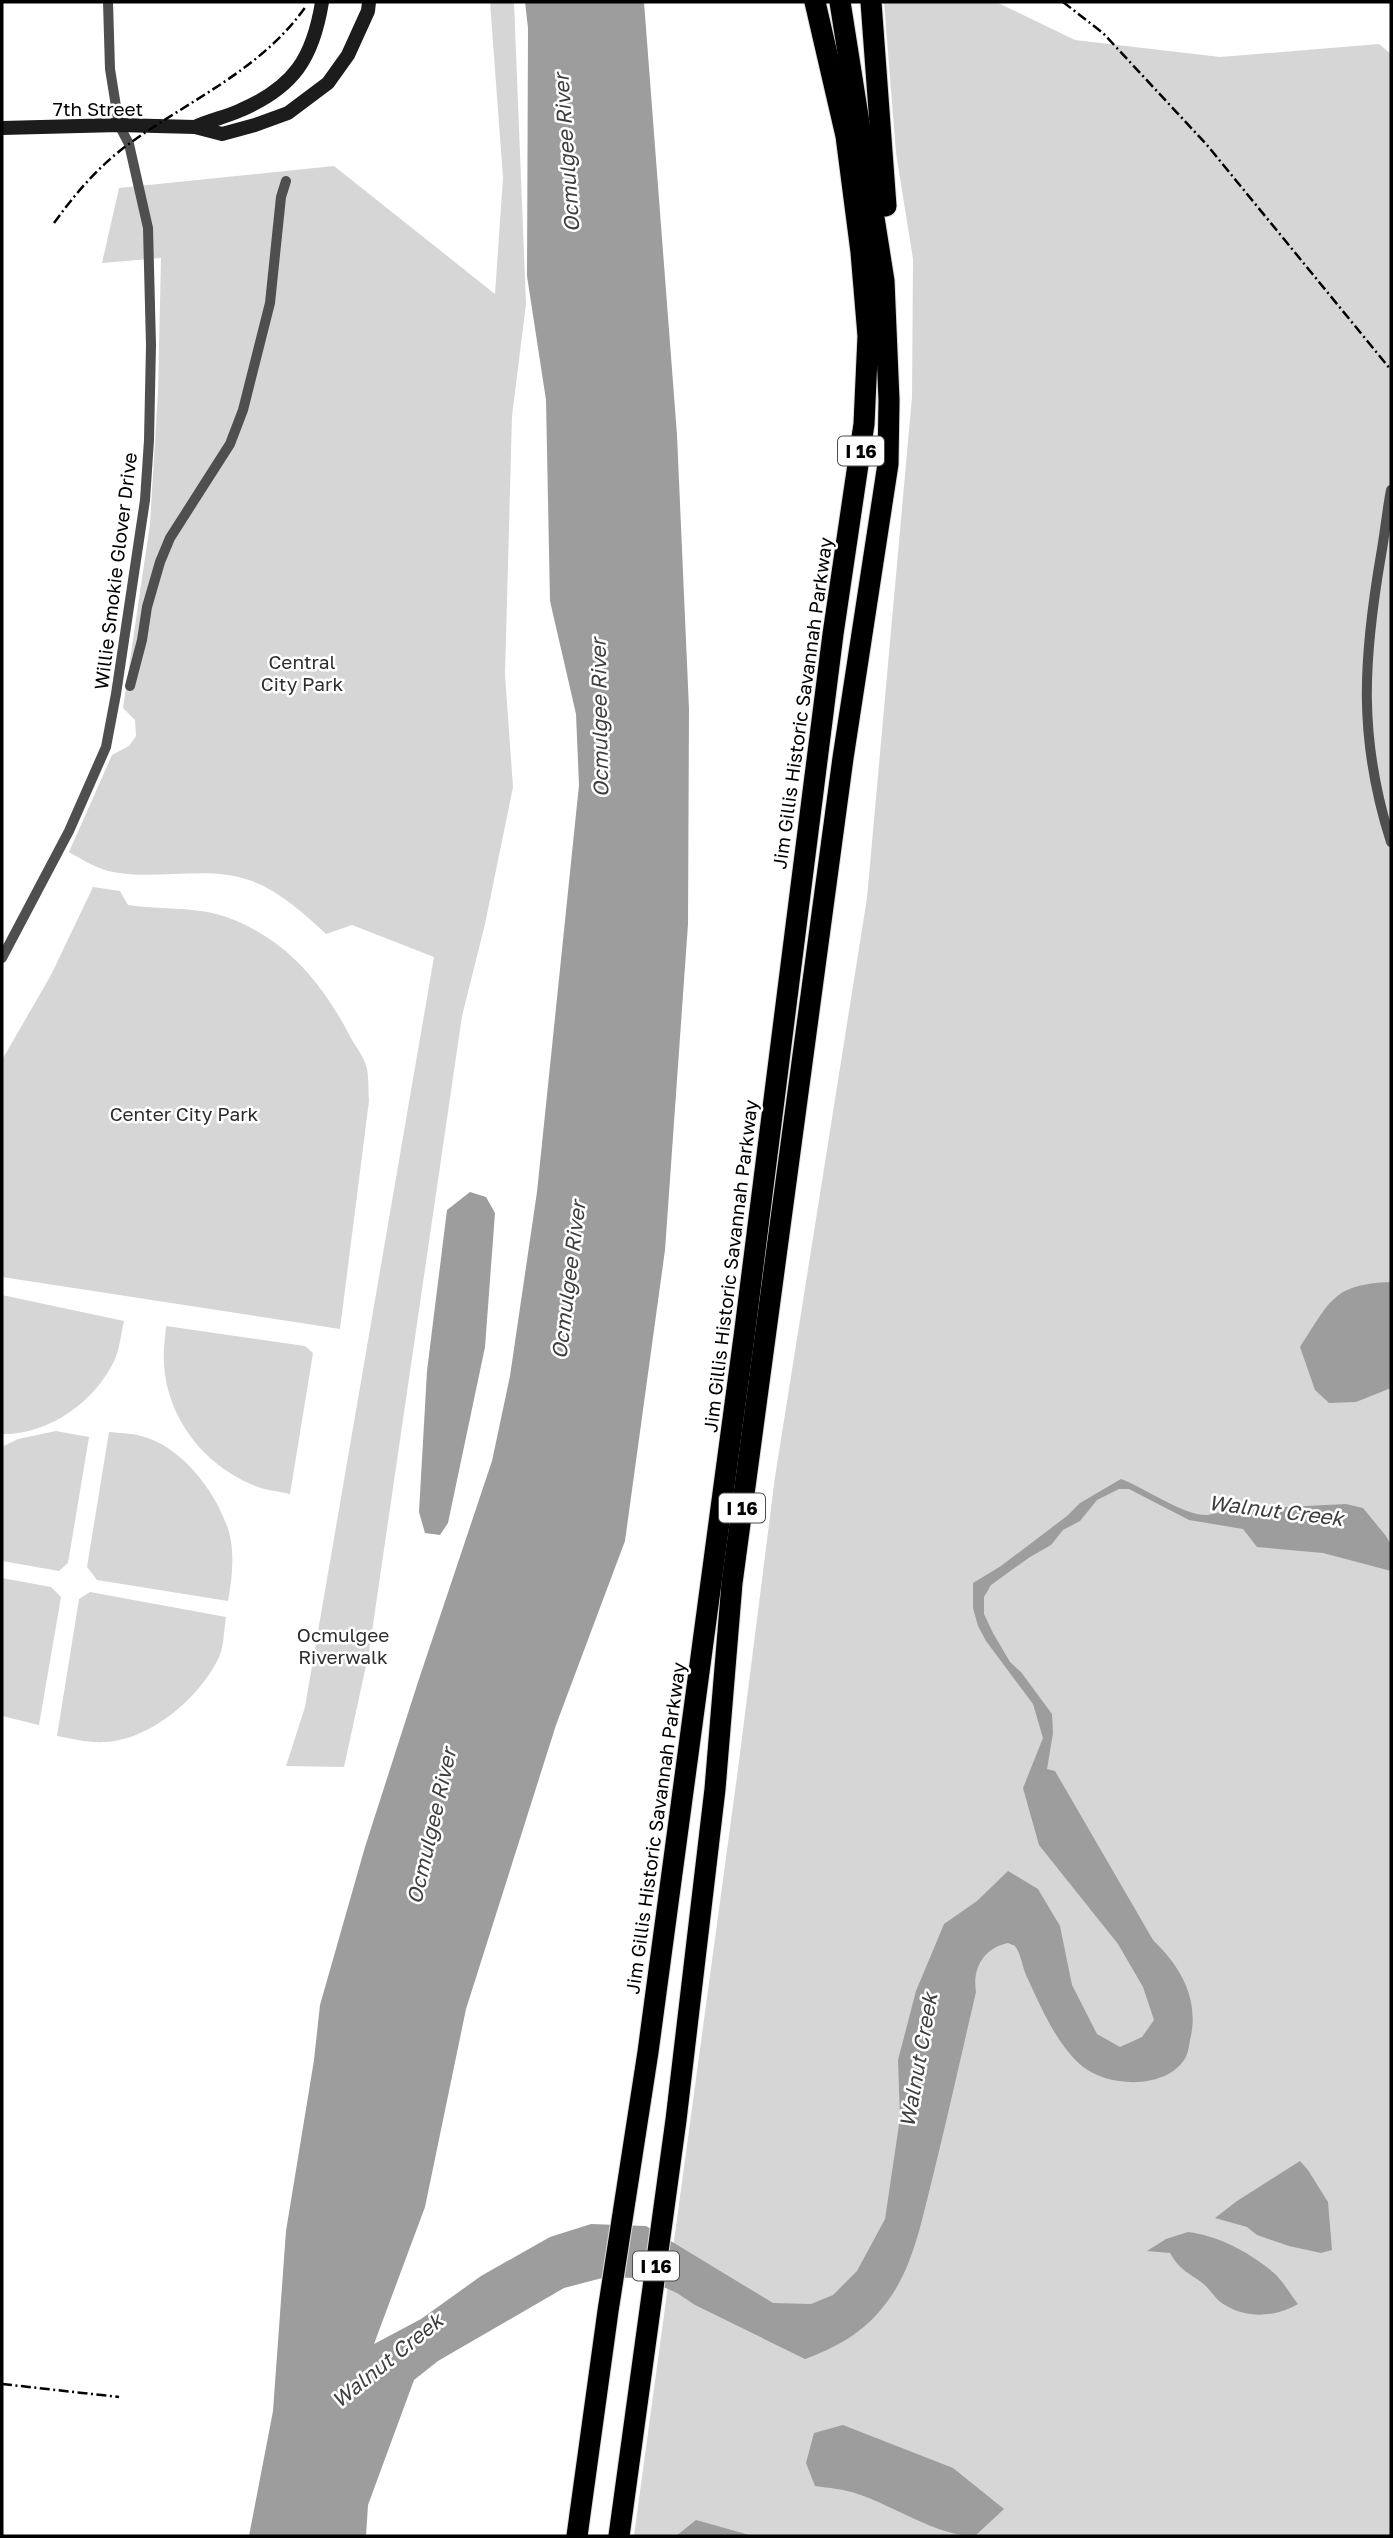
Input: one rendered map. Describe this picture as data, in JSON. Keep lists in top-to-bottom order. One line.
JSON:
{"streets":{"highway":["I 16","Jim Gillis Historic Savannah Parkway"],"street":["7th Street","Willie Smokie Glover Drive"]},"crossings":[["7th Street","Willie Smokie Glover Drive"]],"water":["Ocmulgee River","Walnut Creek"],"parks":["Central City Park","Center City Park","Ocmulgee Riverwalk"]}
